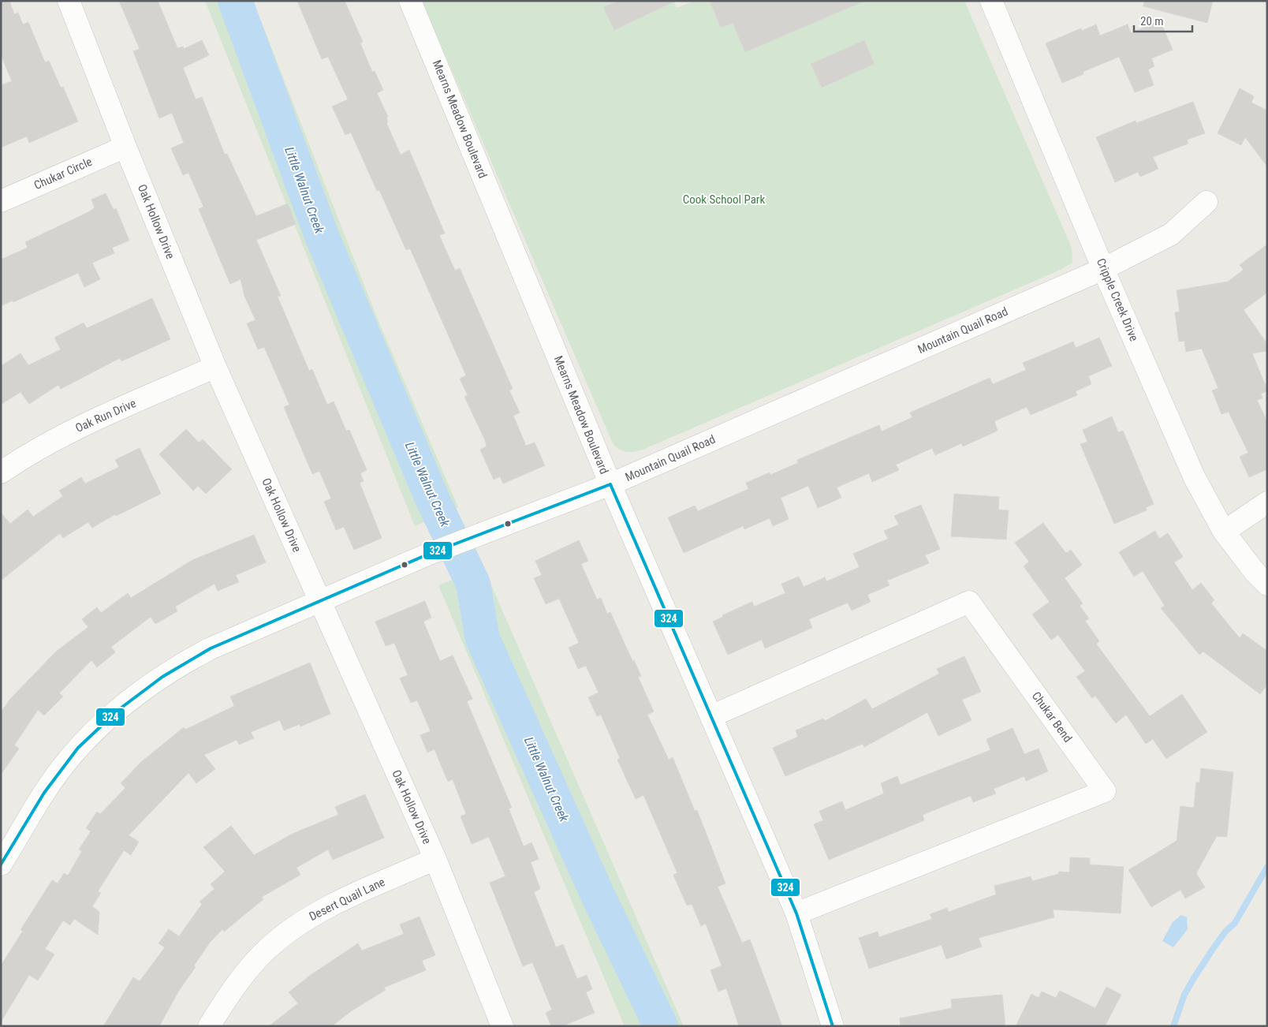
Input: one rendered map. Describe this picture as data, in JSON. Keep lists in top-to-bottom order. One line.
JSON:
{"streets":{"street":["Mearns Meadow Boulevard","Chukar Circle","Oak Hollow Drive","Cripple Creek Drive","Mountain Quail Road","Oak Run Drive","Chukar Bend","Desert Quail Lane"]},"crossings":[["Mearns Meadow Boulevard","Mountain Quail Road"],["Mearns Meadow Boulevard","Chukar Bend"],["Chukar Circle","Oak Hollow Drive"],["Oak Hollow Drive","Mountain Quail Road"],["Oak Hollow Drive","Oak Run Drive"],["Oak Hollow Drive","Desert Quail Lane"],["Cripple Creek Drive","Mountain Quail Road"]],"water":["Little Walnut Creek"],"parks":["Cook School Park"],"lines":["transit line 324"],"scale_bar":"20 m"}
